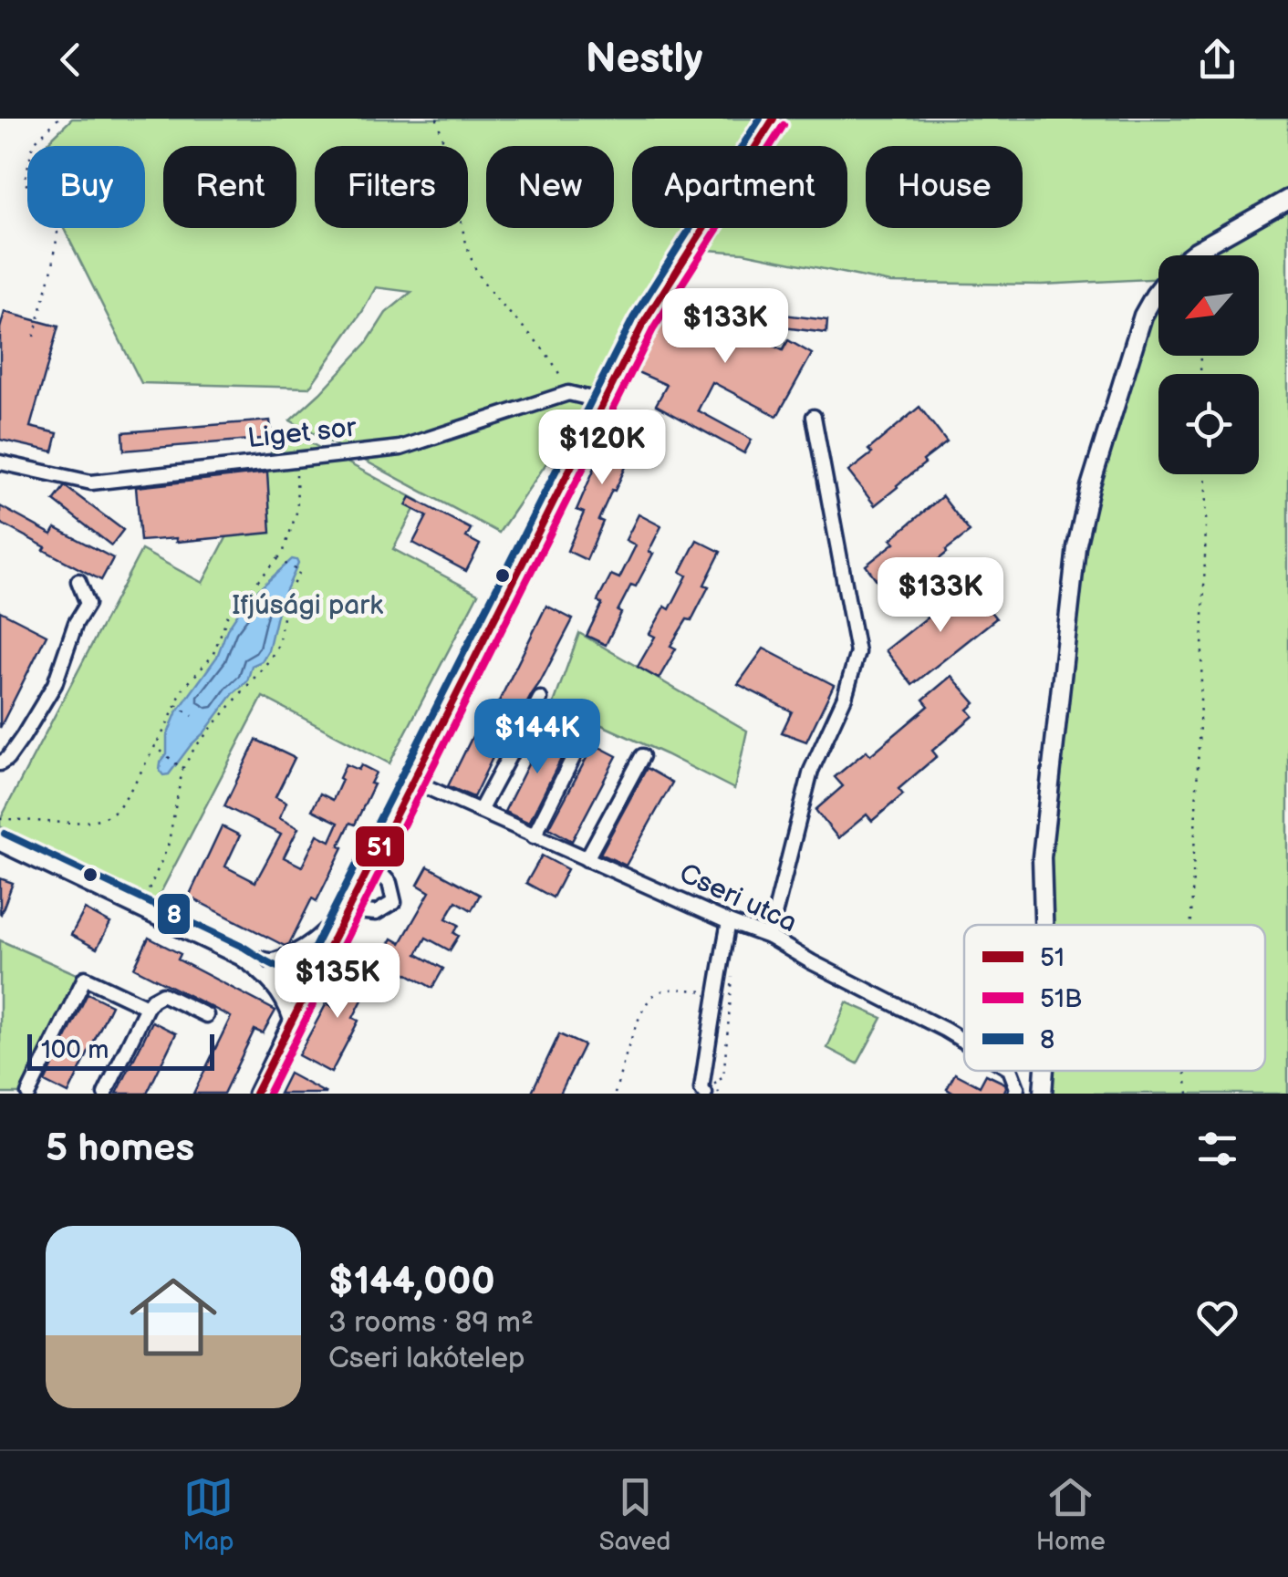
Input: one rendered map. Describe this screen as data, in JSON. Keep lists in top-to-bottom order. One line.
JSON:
{"streets":{"street":["Liget sor","Cseri utca"]},"parks":["Ifjúsági park"],"lines":["transit line 51","transit line 8","transit line 51B"],"legend":["51","51B","8"],"scale_bar":"100 m","north":"bottom left","page":{"header":"Nestly","chip":["Buy","Rent","Filters","New","Apartment","House"],"price":["$133K","$120K","$133K","$144K","$135K"],"scale":"100 m","heading":"5 homes","list":[{"name":"$144,000","note":"3 rooms · 89 m² · Cseri lakótelep"}],"tabs":["Map","Saved","Home"]}}
